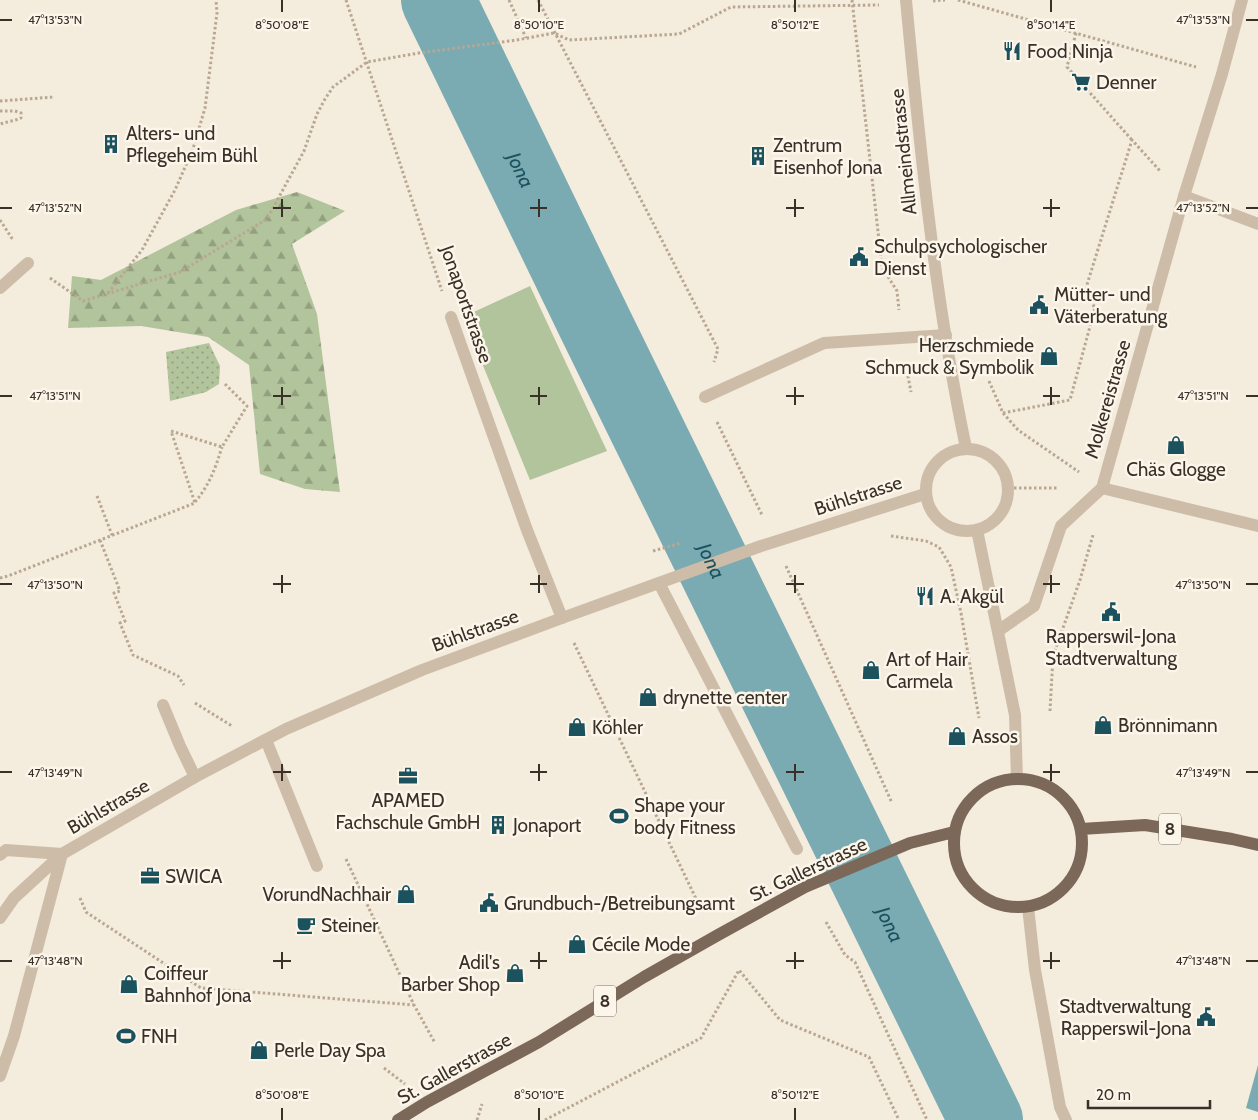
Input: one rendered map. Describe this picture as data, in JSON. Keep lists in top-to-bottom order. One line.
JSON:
{"streets":{"main road":["8","St. Gallerstrasse"],"street":["Allmeindstrasse","Jonaportstrasse","Molkereistrasse","Bühlstrasse"]},"crossings":[["Allmeindstrasse","Bühlstrasse"],["Jonaportstrasse","Bühlstrasse"],["8","St. Gallerstrasse"]],"water":["Jona"],"places":{"restaurant":["Food Ninja","A. Akgül"],"supermarket":["Denner"],"building":["Alters- und Pflegeheim Bühl","Zentrum Eisenhof Jona","Jonaport"],"public building":["Schulpsychologischer Dienst","Mütter- und Väterberatung","Rapperswil-Jona Stadtverwaltung","Grundbuch-/Betreibungsamt","Stadtverwaltung Rapperswil-Jona"],"shop":["Herzschmiede Schmuck & Symbolik","Chäs Glogge","Art of Hair Carmela","drynette center","Brönnimann","Köhler","Assos","VorundNachhair","Cécile Mode","Adil's Barber Shop","Coiffeur Bahnhof Jona","Perle Day Spa"],"office":["APAMED Fachschule GmbH","SWICA"],"sports":["Shape your body Fitness","FNH"],"cafe":["Steiner"]},"scale_bar":"20 m","coordinates":["47°13'53\"N","8°50'08\"E","8°50'10\"E","8°50'12\"E","8°50'14\"E","47°13'52\"N","47°13'51\"N","47°13'50\"N","47°13'49\"N","47°13'48\"N"]}
